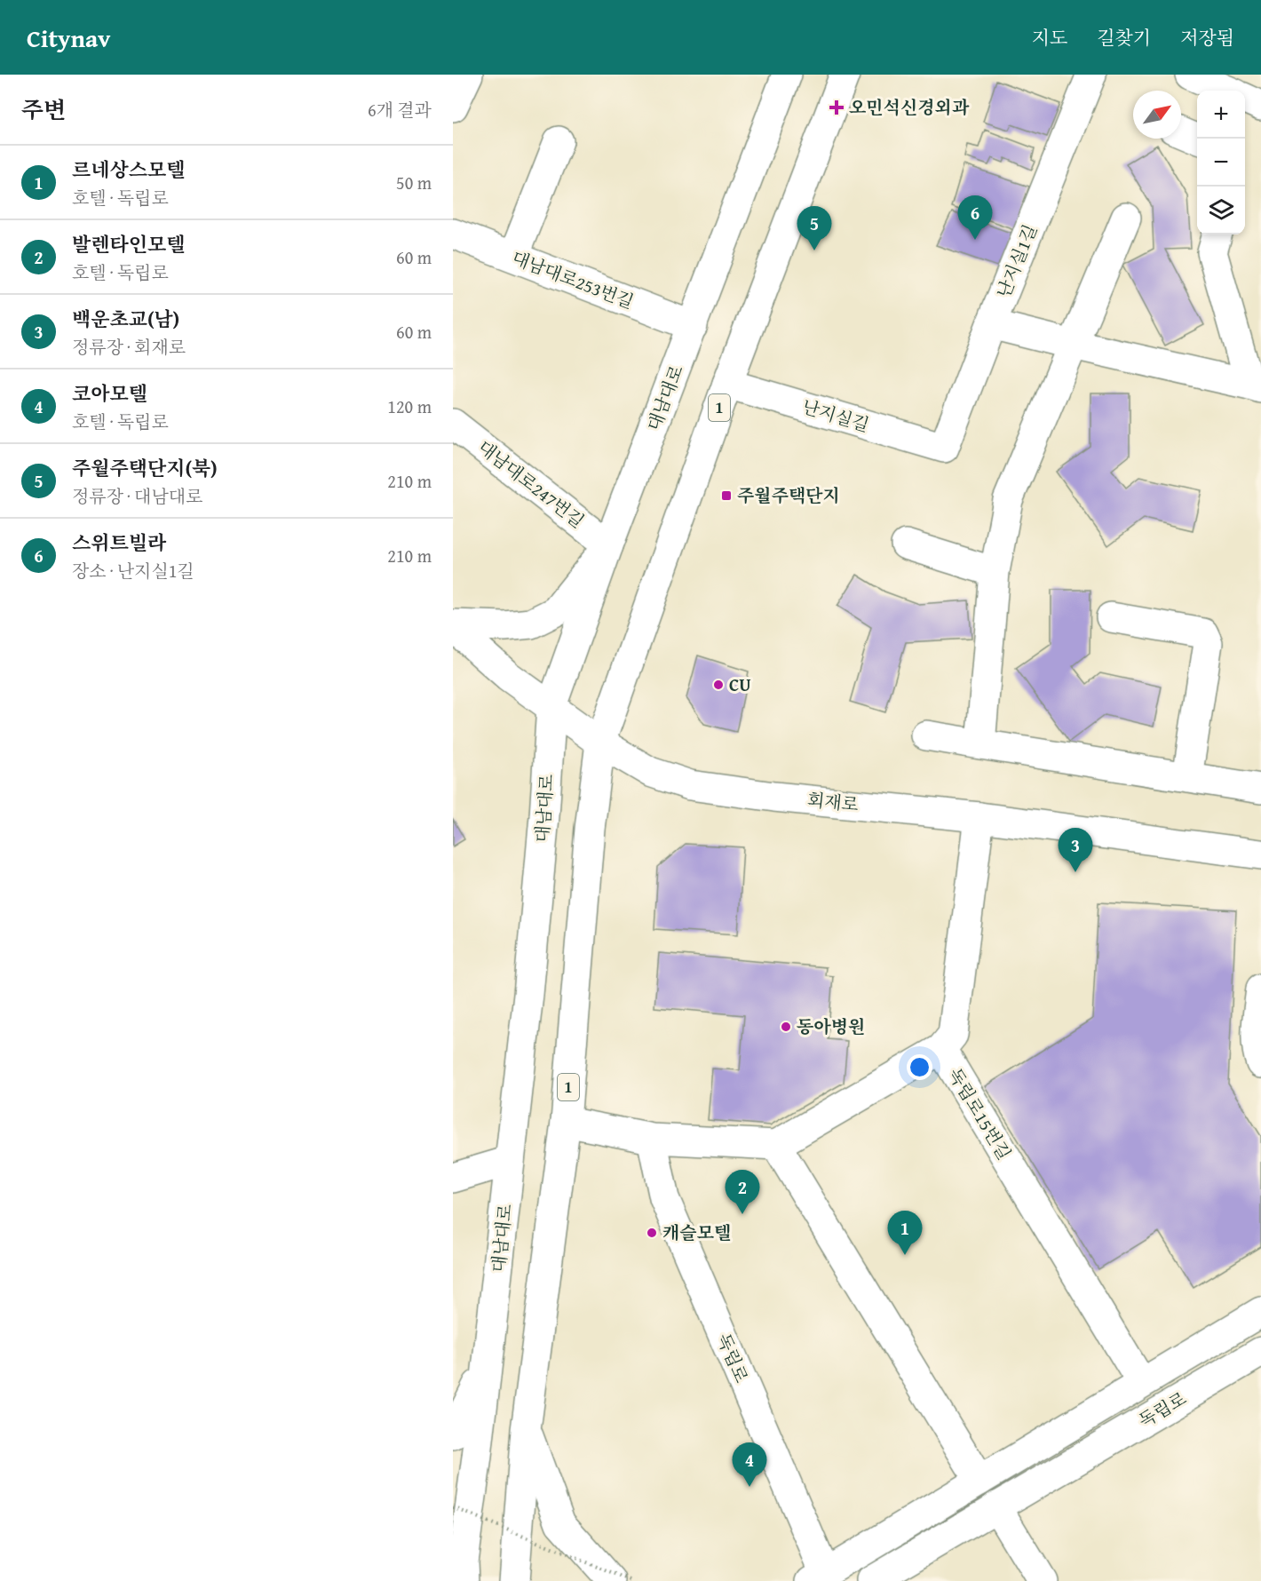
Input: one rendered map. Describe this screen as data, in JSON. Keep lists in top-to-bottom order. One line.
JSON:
{"streets":{"main road":["난지실1길","대남대로253번길","대남대로","1","난지실길","대남대로247번길","회재로","독립로15번길","독립로"]},"crossings":[["난지실1길","난지실길"],["대남대로253번길","대남대로"],["대남대로","대남대로247번길"],["대남대로","회재로"],["1","난지실길"],["1","회재로"],["회재로","독립로15번길"],["독립로15번길","독립로"]],"places":{"health":["오민석신경외과"],"transit":["주월주택단지"],"other":["CU","동아병원","캐슬모텔"]},"north":"top right","page":{"header":"Citynav","nav":["지도","길찾기","저장됨"],"heading":["주변","6개 결과"],"map_buttons":["+","−"],"list":[{"mark":"1","name":"르네상스모텔","note":"호텔 · 독립로","value":"50 m"},{"mark":"2","name":"발렌타인모텔","note":"호텔 · 독립로","value":"60 m"},{"mark":"3","name":"백운초교(남)","note":"정류장 · 회재로","value":"60 m"},{"mark":"4","name":"코아모텔","note":"호텔 · 독립로","value":"120 m"},{"mark":"5","name":"주월주택단지(북)","note":"정류장 · 대남대로","value":"210 m"},{"mark":"6","name":"스위트빌라","note":"장소 · 난지실1길","value":"210 m"}],"pins":["6","5","3","2","1","4"]}}
